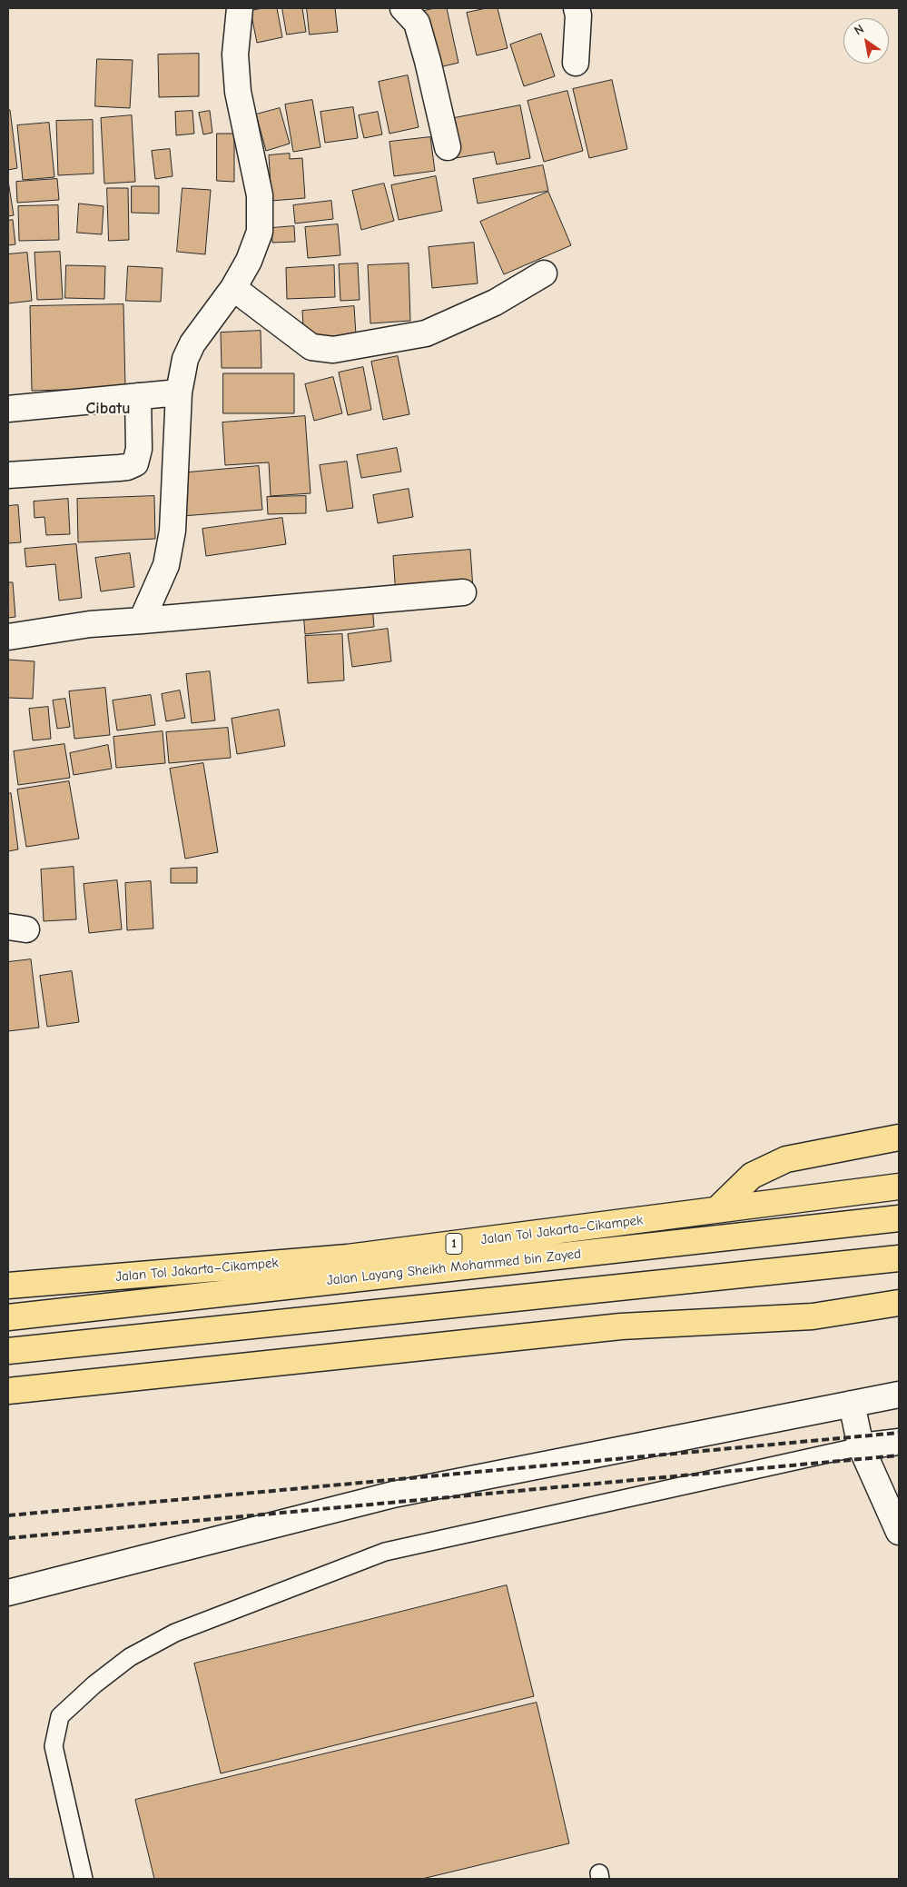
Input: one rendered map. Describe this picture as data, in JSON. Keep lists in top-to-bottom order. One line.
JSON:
{"streets":{"highway":["Jalan Tol Jakarta–Cikampek","1","Jalan Layang Sheikh Mohammed bin Zayed"]},"districts":["Cibatu"],"north":"top left"}
